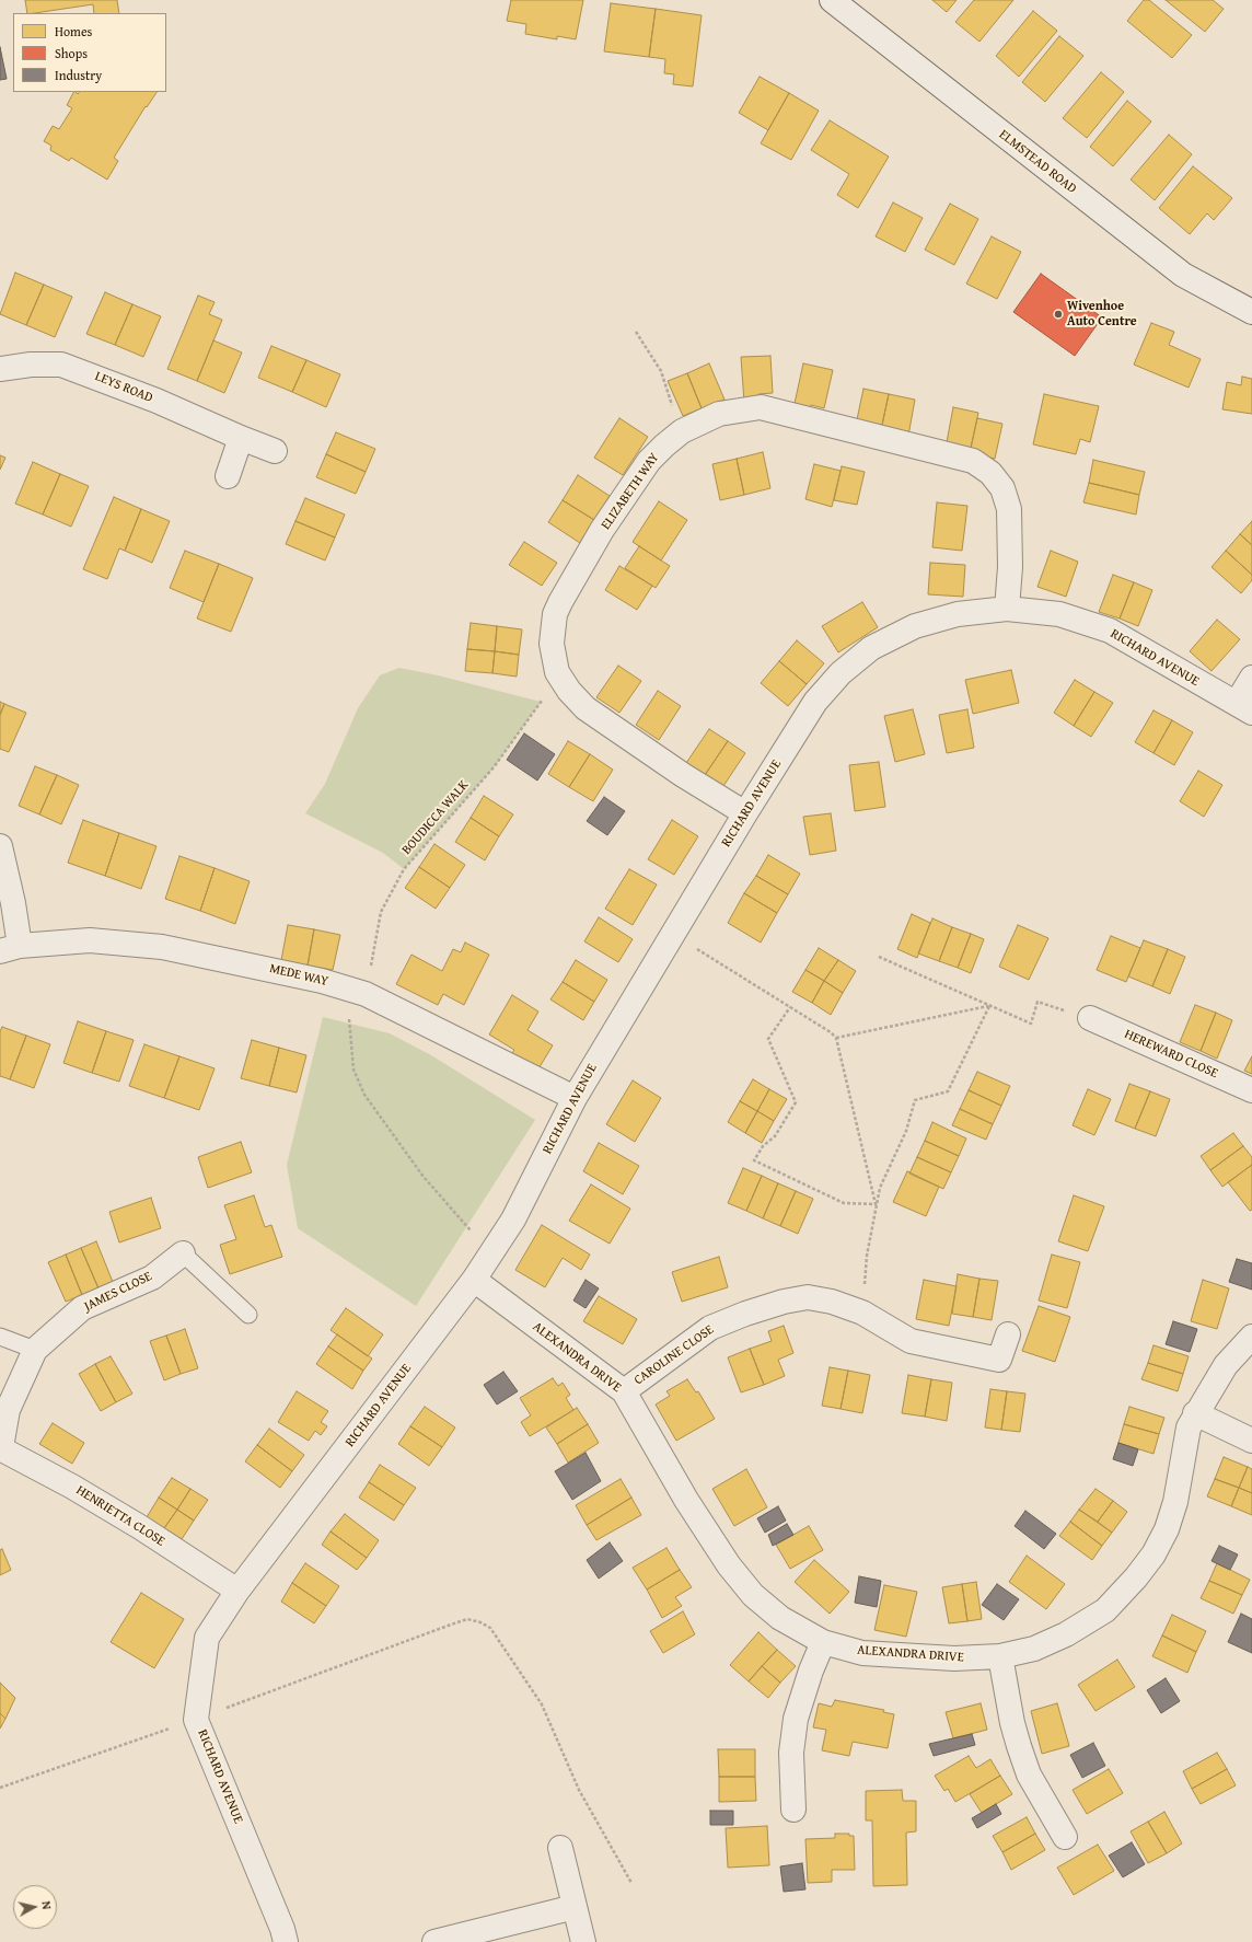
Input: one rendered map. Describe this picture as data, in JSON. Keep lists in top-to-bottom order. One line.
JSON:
{"streets":{"street":["ELMSTEAD ROAD","LEYS ROAD","ELIZABETH WAY","RICHARD AVENUE","MEDE WAY","HEREWARD CLOSE","JAMES CLOSE","CAROLINE CLOSE","ALEXANDRA DRIVE","HENRIETTA CLOSE"],"path":["BOUDICCA WALK"]},"crossings":[["ELIZABETH WAY","RICHARD AVENUE"],["ELIZABETH WAY","BOUDICCA WALK"],["RICHARD AVENUE","BOUDICCA WALK"],["RICHARD AVENUE","MEDE WAY"],["RICHARD AVENUE","ALEXANDRA DRIVE"],["RICHARD AVENUE","HENRIETTA CLOSE"],["BOUDICCA WALK","MEDE WAY"],["JAMES CLOSE","HENRIETTA CLOSE"],["CAROLINE CLOSE","ALEXANDRA DRIVE"]],"places":["Wivenhoe Auto Centre"],"legend":["Homes","Shops","Industry"],"north":"right"}
